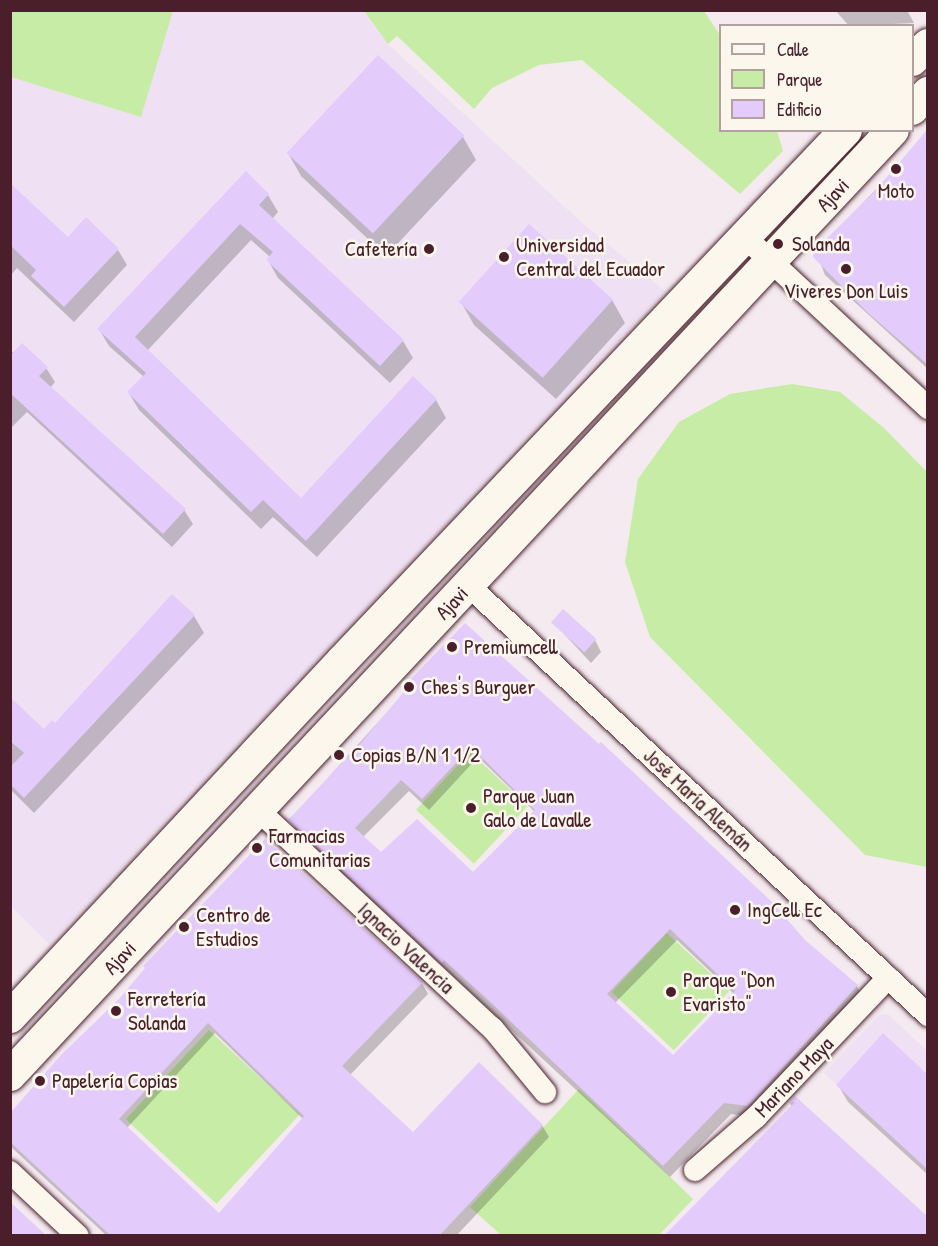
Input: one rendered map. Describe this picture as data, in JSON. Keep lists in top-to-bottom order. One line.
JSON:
{"streets":{"street":["Ajavi","José María Alemán","Ignacio Valencia","Mariano Maya"]},"crossings":[["Ajavi","José María Alemán"],["Ajavi","Ignacio Valencia"],["José María Alemán","Mariano Maya"]],"places":["Moto","Solanda","Cafetería","Universidad Central del Ecuador","Viveres Don Luis","Premiumcell","Ches's Burguer","Copias B/N 1 1/2","Parque Juan Galo de Lavalle","Farmacias Comunitarias","IngCell Ec","Centro de Estudios","Parque \"Don Evaristo\"","Ferretería Solanda","Papelería Copias"],"legend":["Calle","Parque","Edificio"]}
